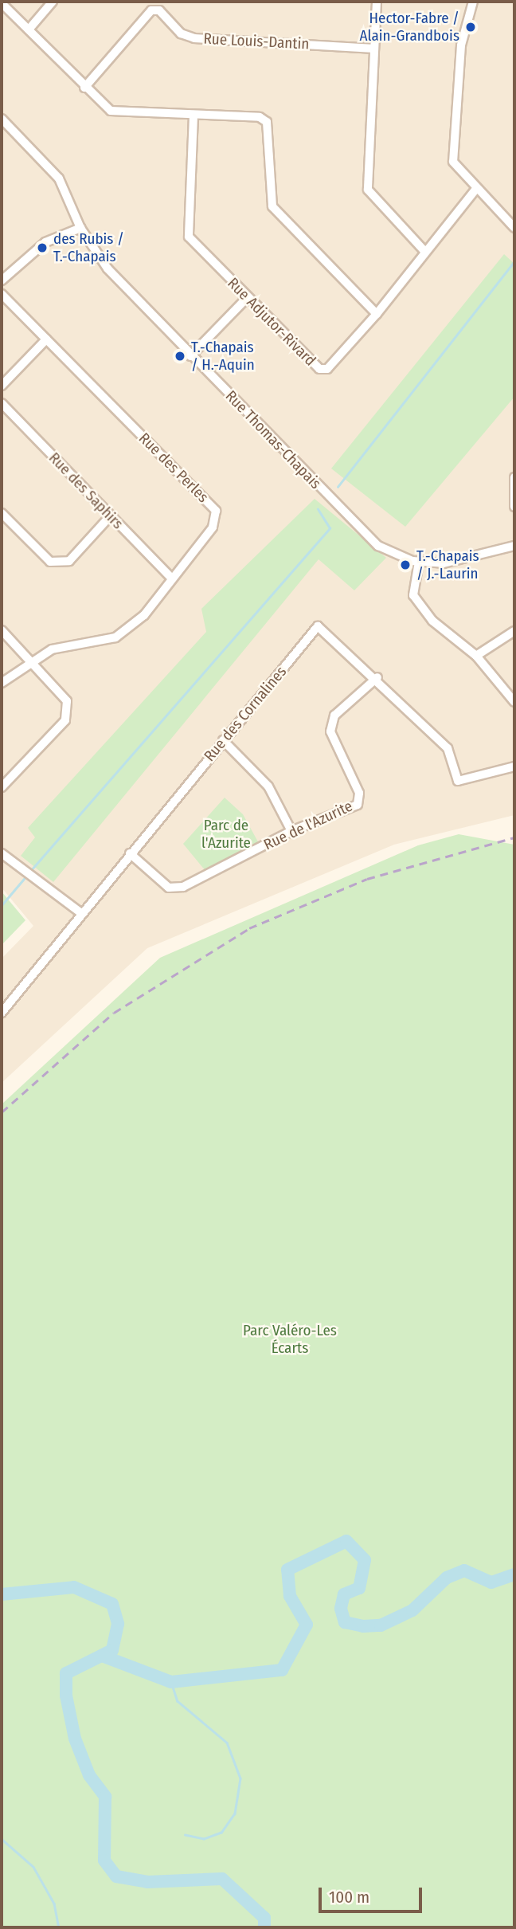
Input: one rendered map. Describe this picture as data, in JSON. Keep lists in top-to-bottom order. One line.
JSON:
{"streets":{"street":["Rue Louis-Dantin","Rue Adjutor-Rivard","Rue Thomas-Chapais","Rue des Perles","Rue des Saphirs","Rue des Cornalines","Rue de l'Azurite"]},"crossings":[["Rue des Perles","Rue des Saphirs"],["Rue des Cornalines","Rue de l'Azurite"]],"parks":["Parc de l'Azurite","Parc Valéro-Les Écarts"],"places":["Hector-Fabre / Alain-Grandbois","des Rubis / T.-Chapais","T.-Chapais / H.-Aquin","T.-Chapais / J.-Laurin"],"scale_bar":"100 m"}
